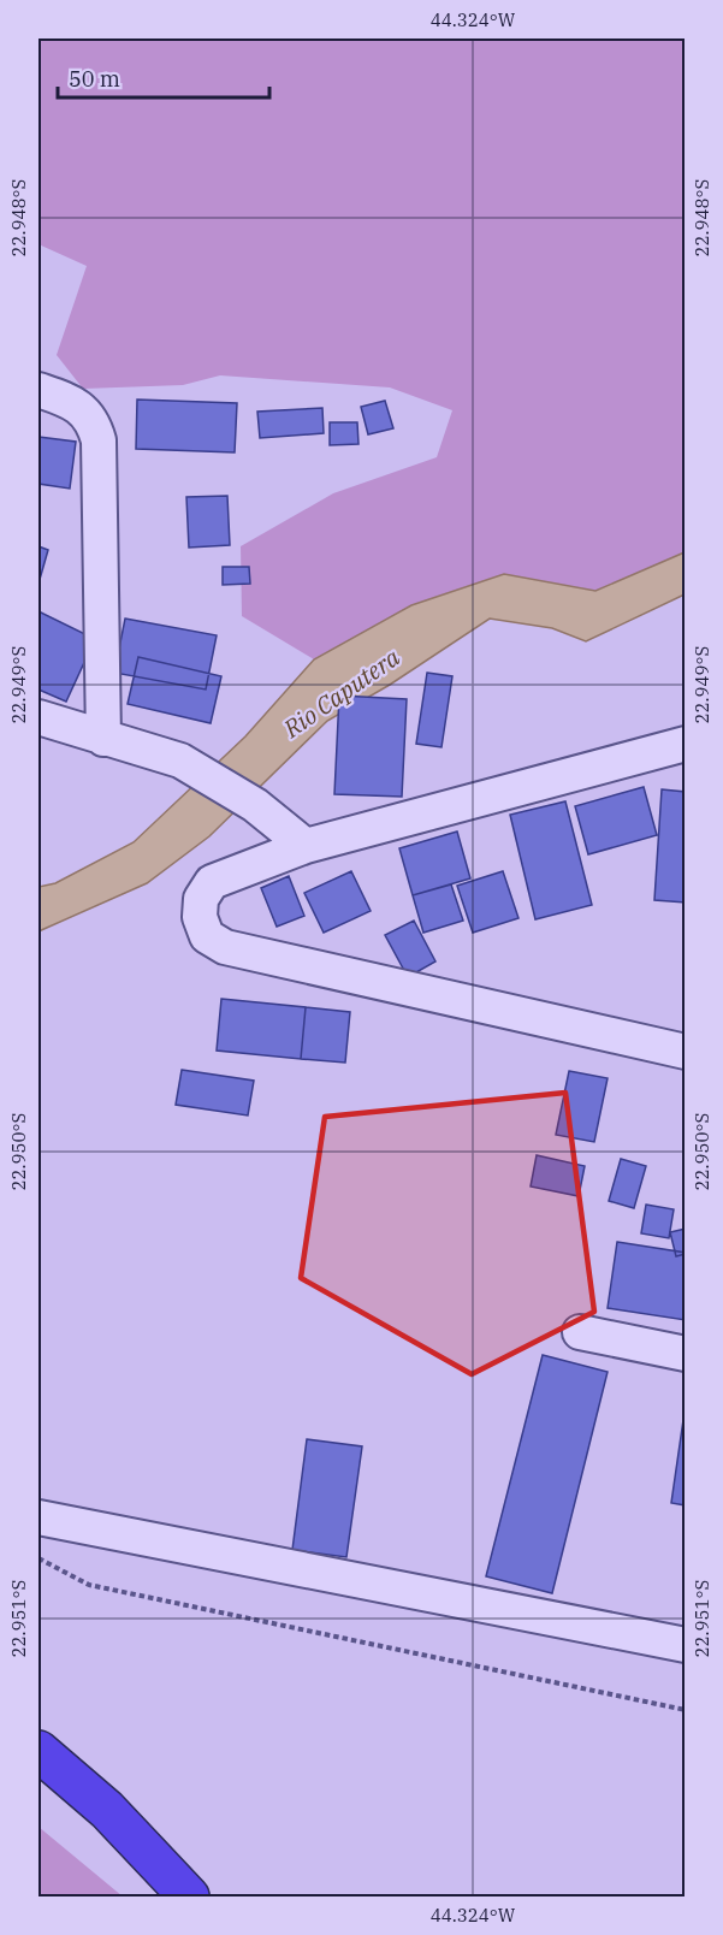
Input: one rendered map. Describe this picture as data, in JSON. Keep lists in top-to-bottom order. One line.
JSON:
{"water":["Rio Caputera"],"scale_bar":"50 m","coordinates":["44.324°W","22.948°S","22.949°S","22.950°S","22.951°S"]}
